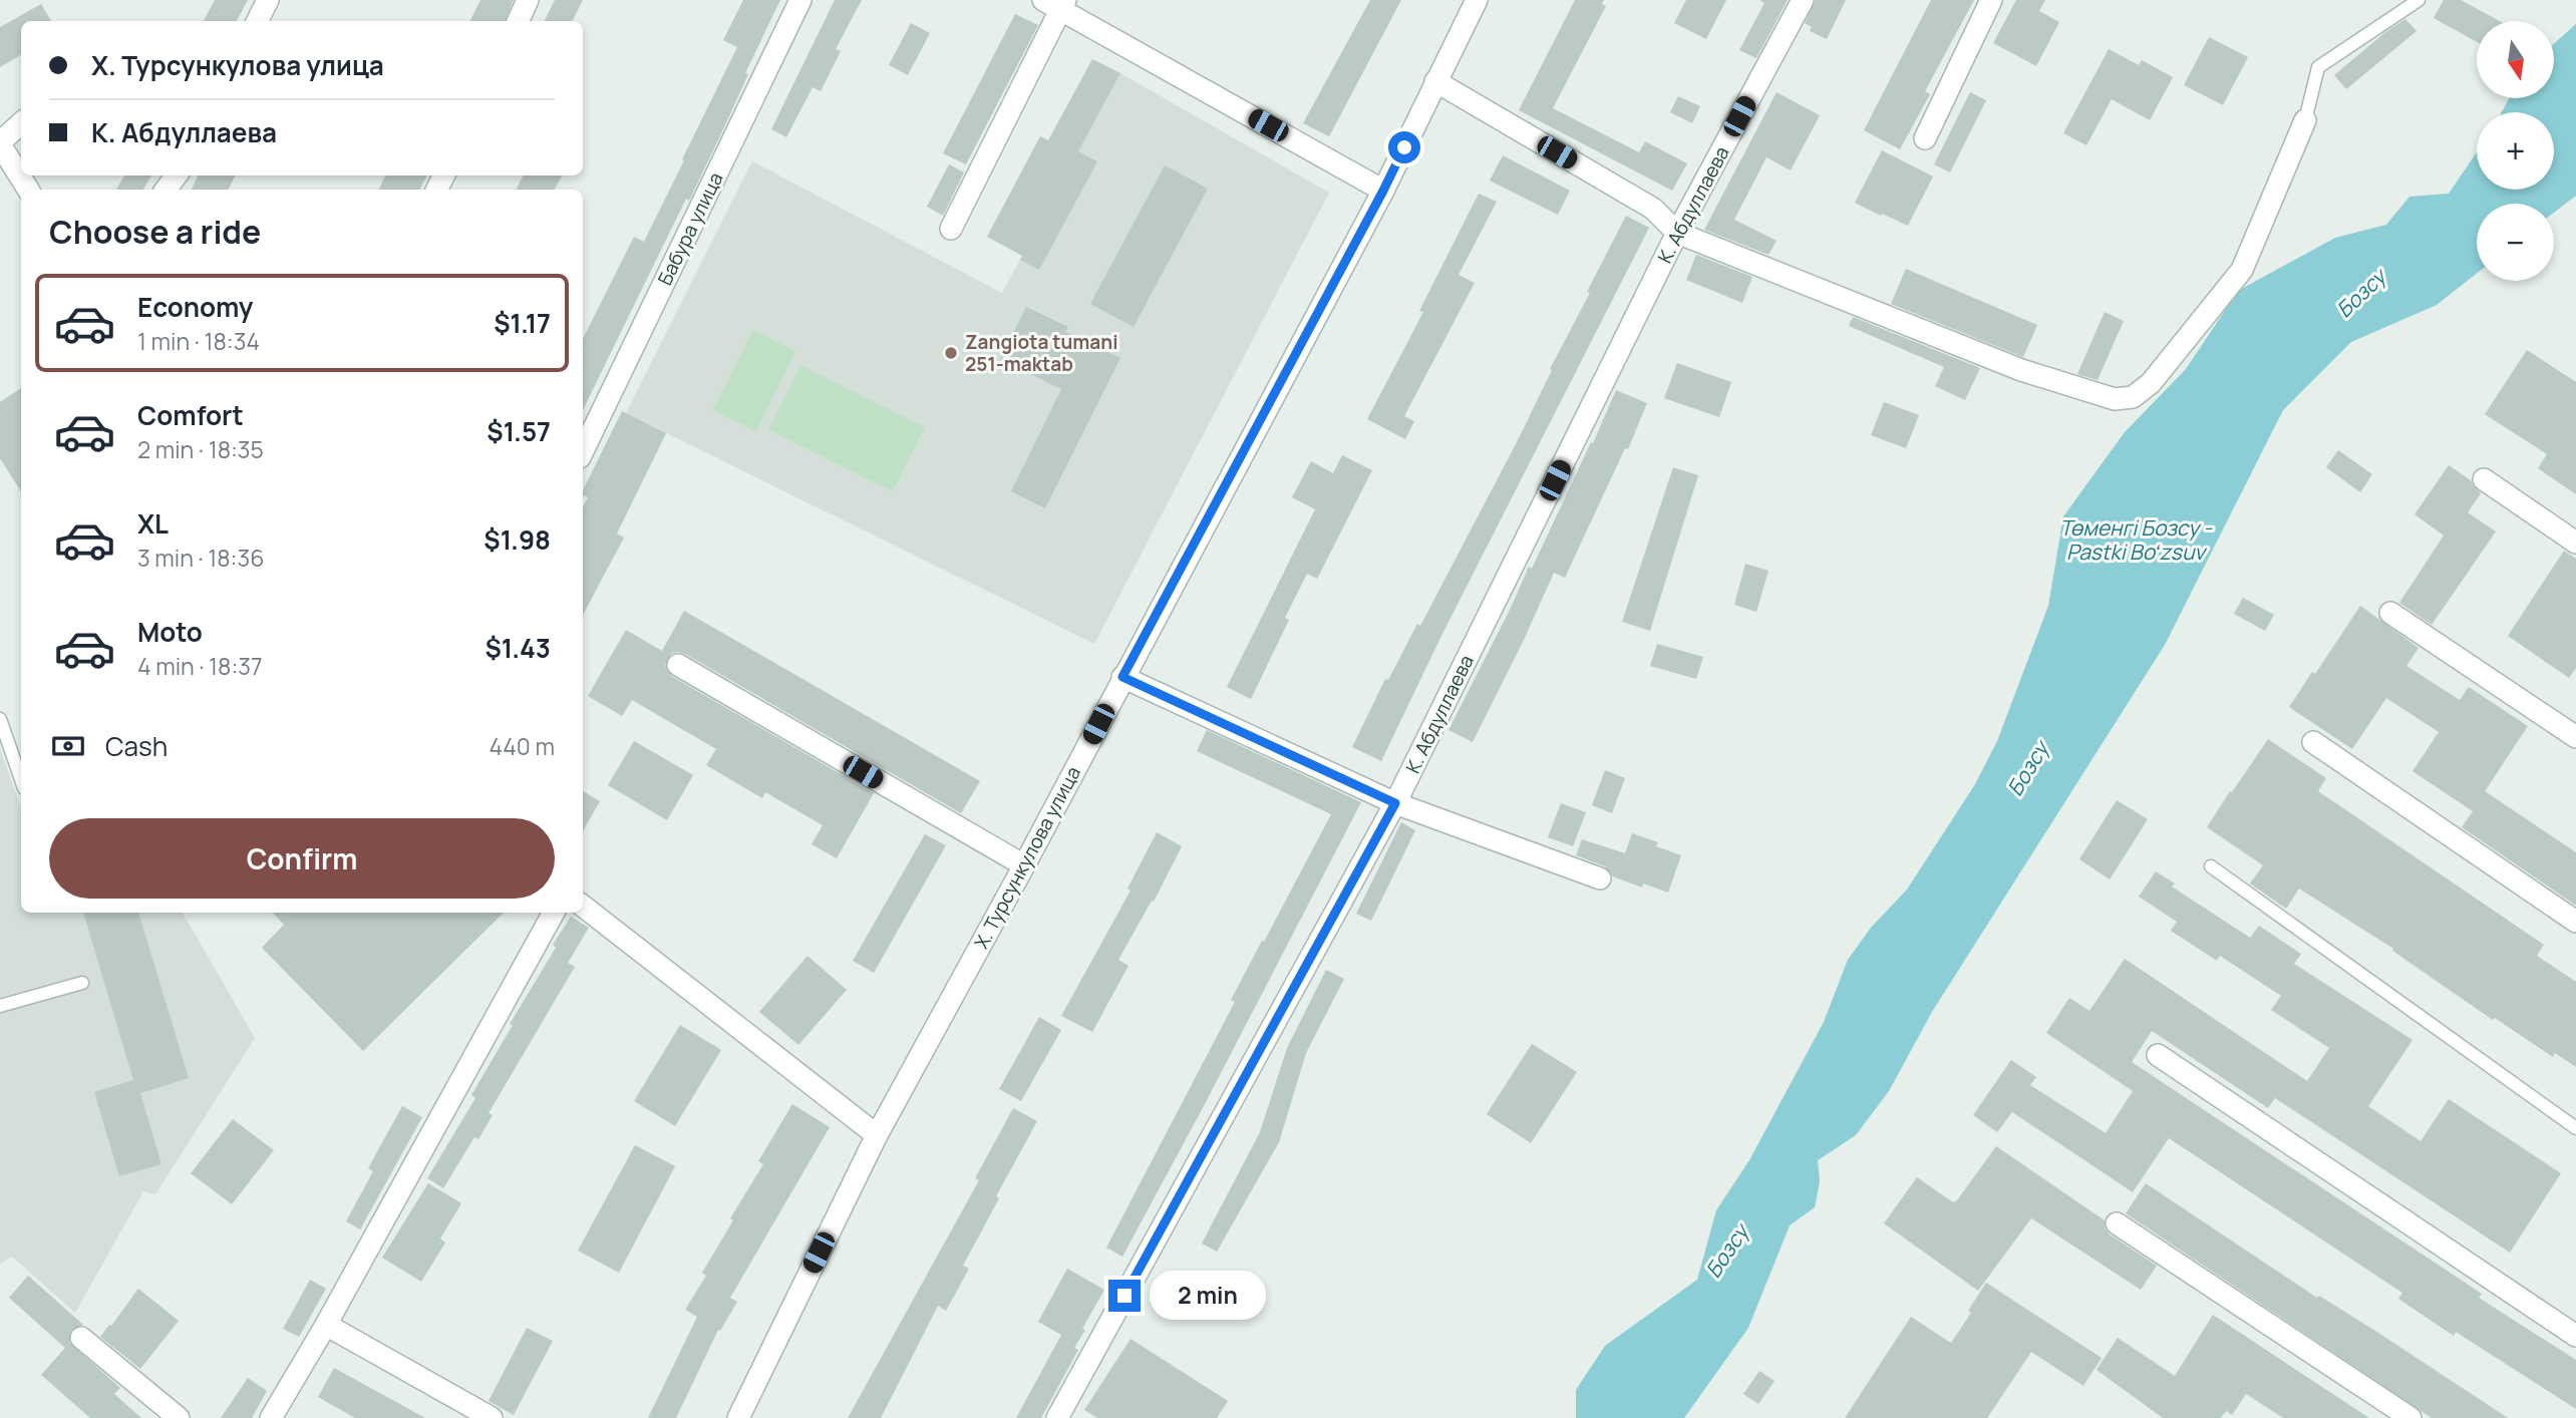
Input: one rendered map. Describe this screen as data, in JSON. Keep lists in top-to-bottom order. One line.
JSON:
{"streets":{"street":["К. Абдуллаева","Бабура улица","Х. Турсункулова улица"]},"water":["Бозсу","Төменгі Бозсу - Pastki Boʻzsuv"],"places":["Zangiota tumani 251-maktab"],"north":"bottom","page":{"map_buttons":["+","−"],"banner":["Х. Турсункулова улица","К. Абдуллаева"],"heading":"Choose a ride","list":[{"name":"Economy","note":"1 min · 18:34","value":"$1.17"},{"name":"Comfort","note":"2 min · 18:35","value":"$1.57"},{"name":"XL","note":"3 min · 18:36","value":"$1.98"},{"name":"Moto","note":"4 min · 18:37","value":"$1.43"}],"pay":["Cash","440 m"],"buttons":"Confirm","bubble":"2 min"}}
